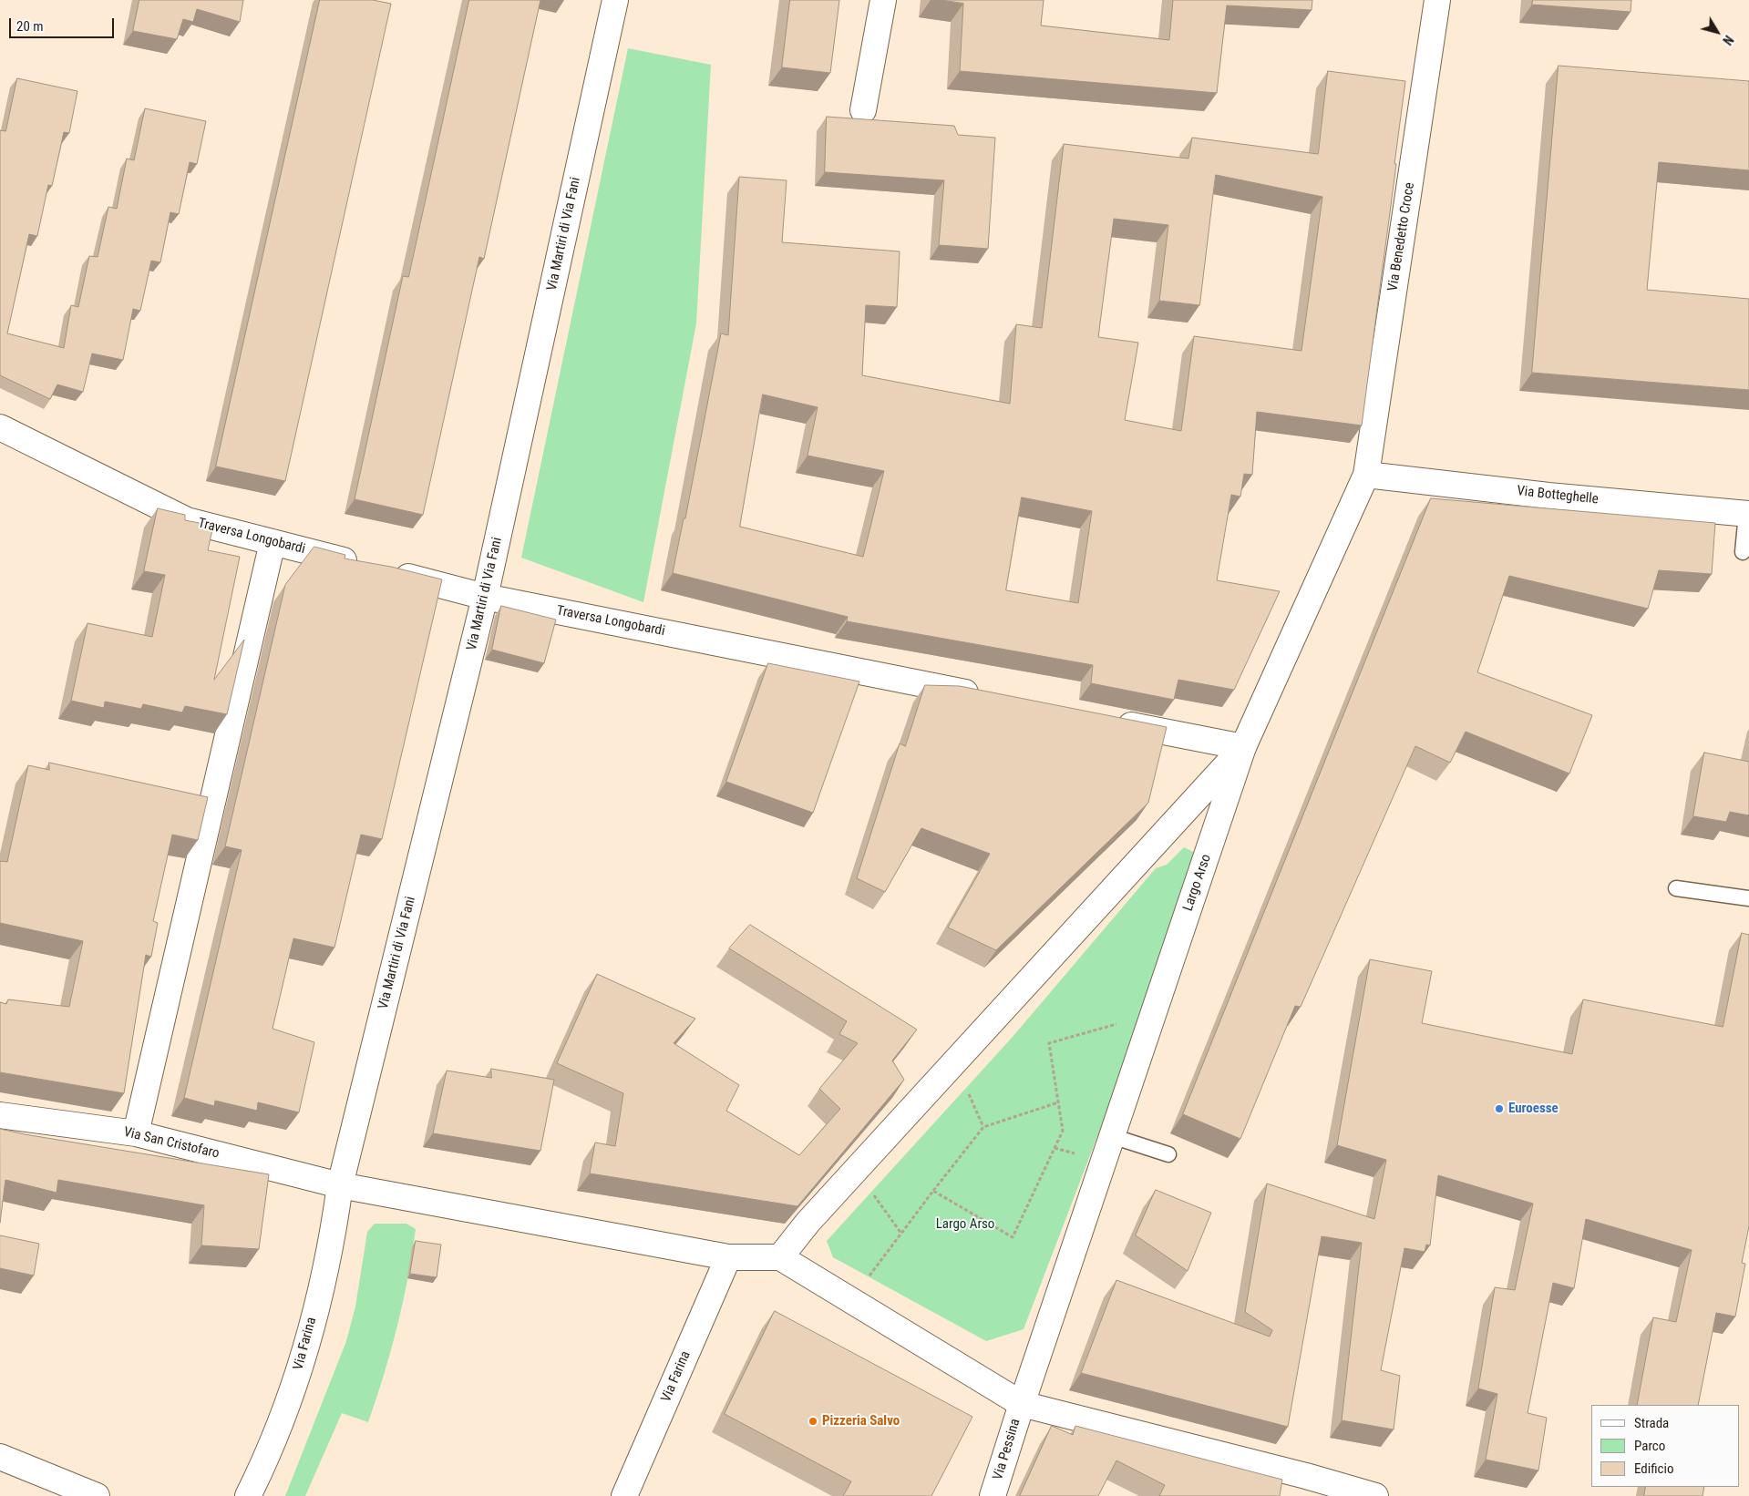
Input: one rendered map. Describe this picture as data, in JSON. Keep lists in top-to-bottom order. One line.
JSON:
{"streets":{"street":["Via Martiri di Via Fani","Via Benedetto Croce","Via Botteghelle","Traversa Longobardi","Largo Arso","Via San Cristofaro","Via Farina","Via Pessina"]},"crossings":[["Via Martiri di Via Fani","Traversa Longobardi"],["Via Martiri di Via Fani","Via San Cristofaro"],["Via Martiri di Via Fani","Via Farina"],["Via Benedetto Croce","Via Botteghelle"],["Via Benedetto Croce","Largo Arso"],["Largo Arso","Via Pessina"],["Via San Cristofaro","Via Farina"]],"parks":["Largo Arso"],"places":["Euroesse","Pizzeria Salvo"],"legend":["Strada","Parco","Edificio"],"scale_bar":"20 m","north":"bottom right"}
